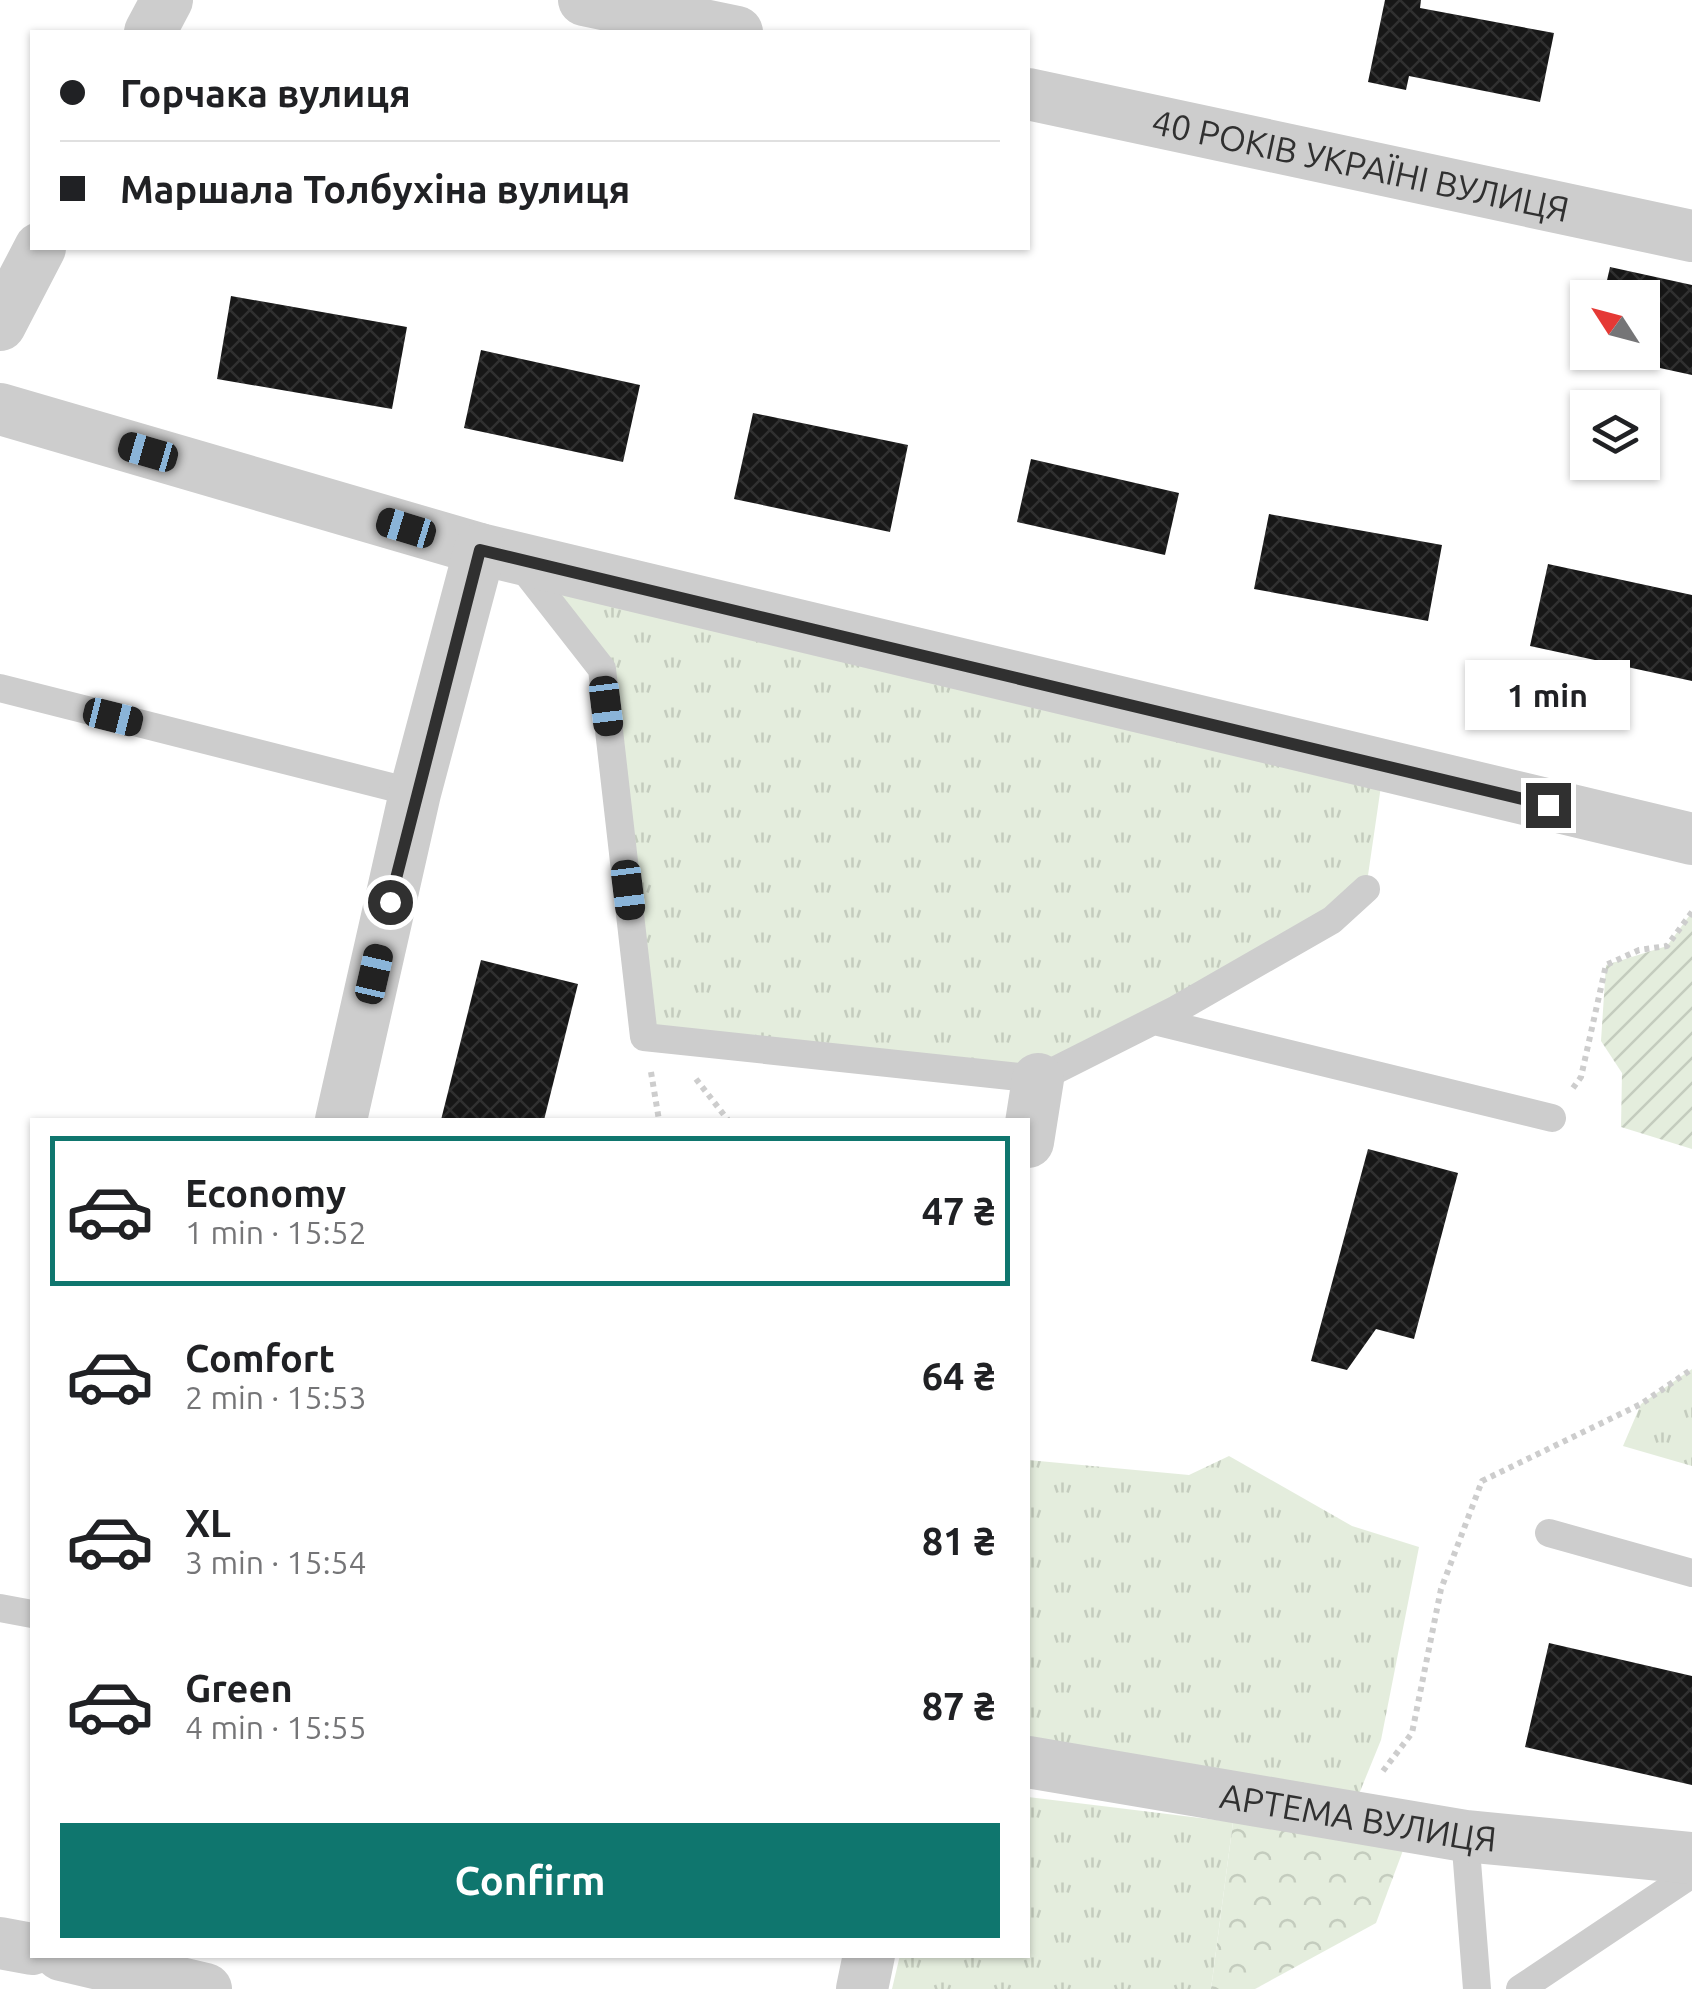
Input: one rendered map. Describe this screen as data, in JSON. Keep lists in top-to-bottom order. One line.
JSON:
{"streets":{"street":["40 РОКІВ УКРАЇНІ ВУЛИЦЯ","АРТЕМА ВУЛИЦЯ"]},"north":"top left","page":{"banner":["Горчака вулиця","Маршала Толбухіна вулиця"],"bubble":"1 min","list":[{"name":"Economy","note":"1 min · 15:52","value":"47 ₴"},{"name":"Comfort","note":"2 min · 15:53","value":"64 ₴"},{"name":"XL","note":"3 min · 15:54","value":"81 ₴"},{"name":"Green","note":"4 min · 15:55","value":"87 ₴"}],"buttons":"Confirm"}}
